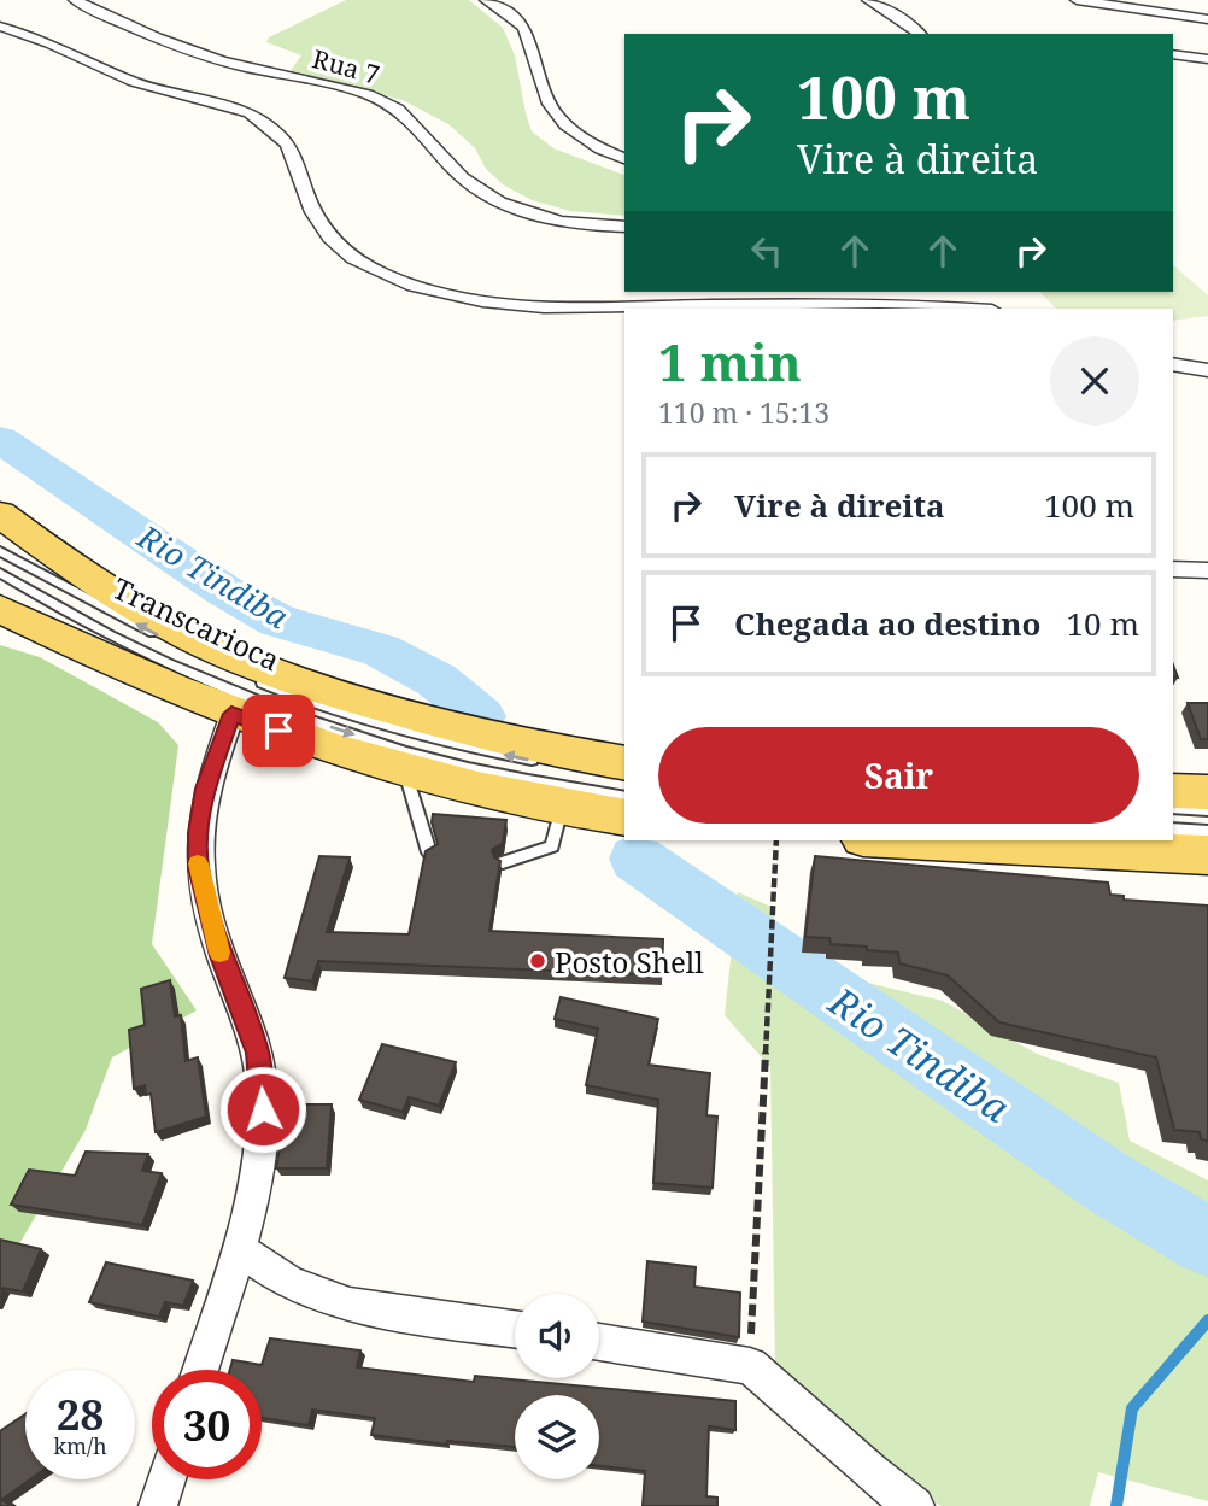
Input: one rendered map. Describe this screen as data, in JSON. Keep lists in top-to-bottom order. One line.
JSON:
{"streets":{"street":["Rua 7"],"lane":["Transcarioca"]},"water":["Rio Tindiba"],"places":["Posto Shell"],"page":{"turn":["100 m","Vire à direita"],"heading":["1 min","110 m · 15:13"],"list":[{"name":"Vire à direita","value":"100 m"},{"name":"Chegada ao destino","value":"10 m"}],"buttons":"Sair","speed":"28 km/h","limit":"30"}}
